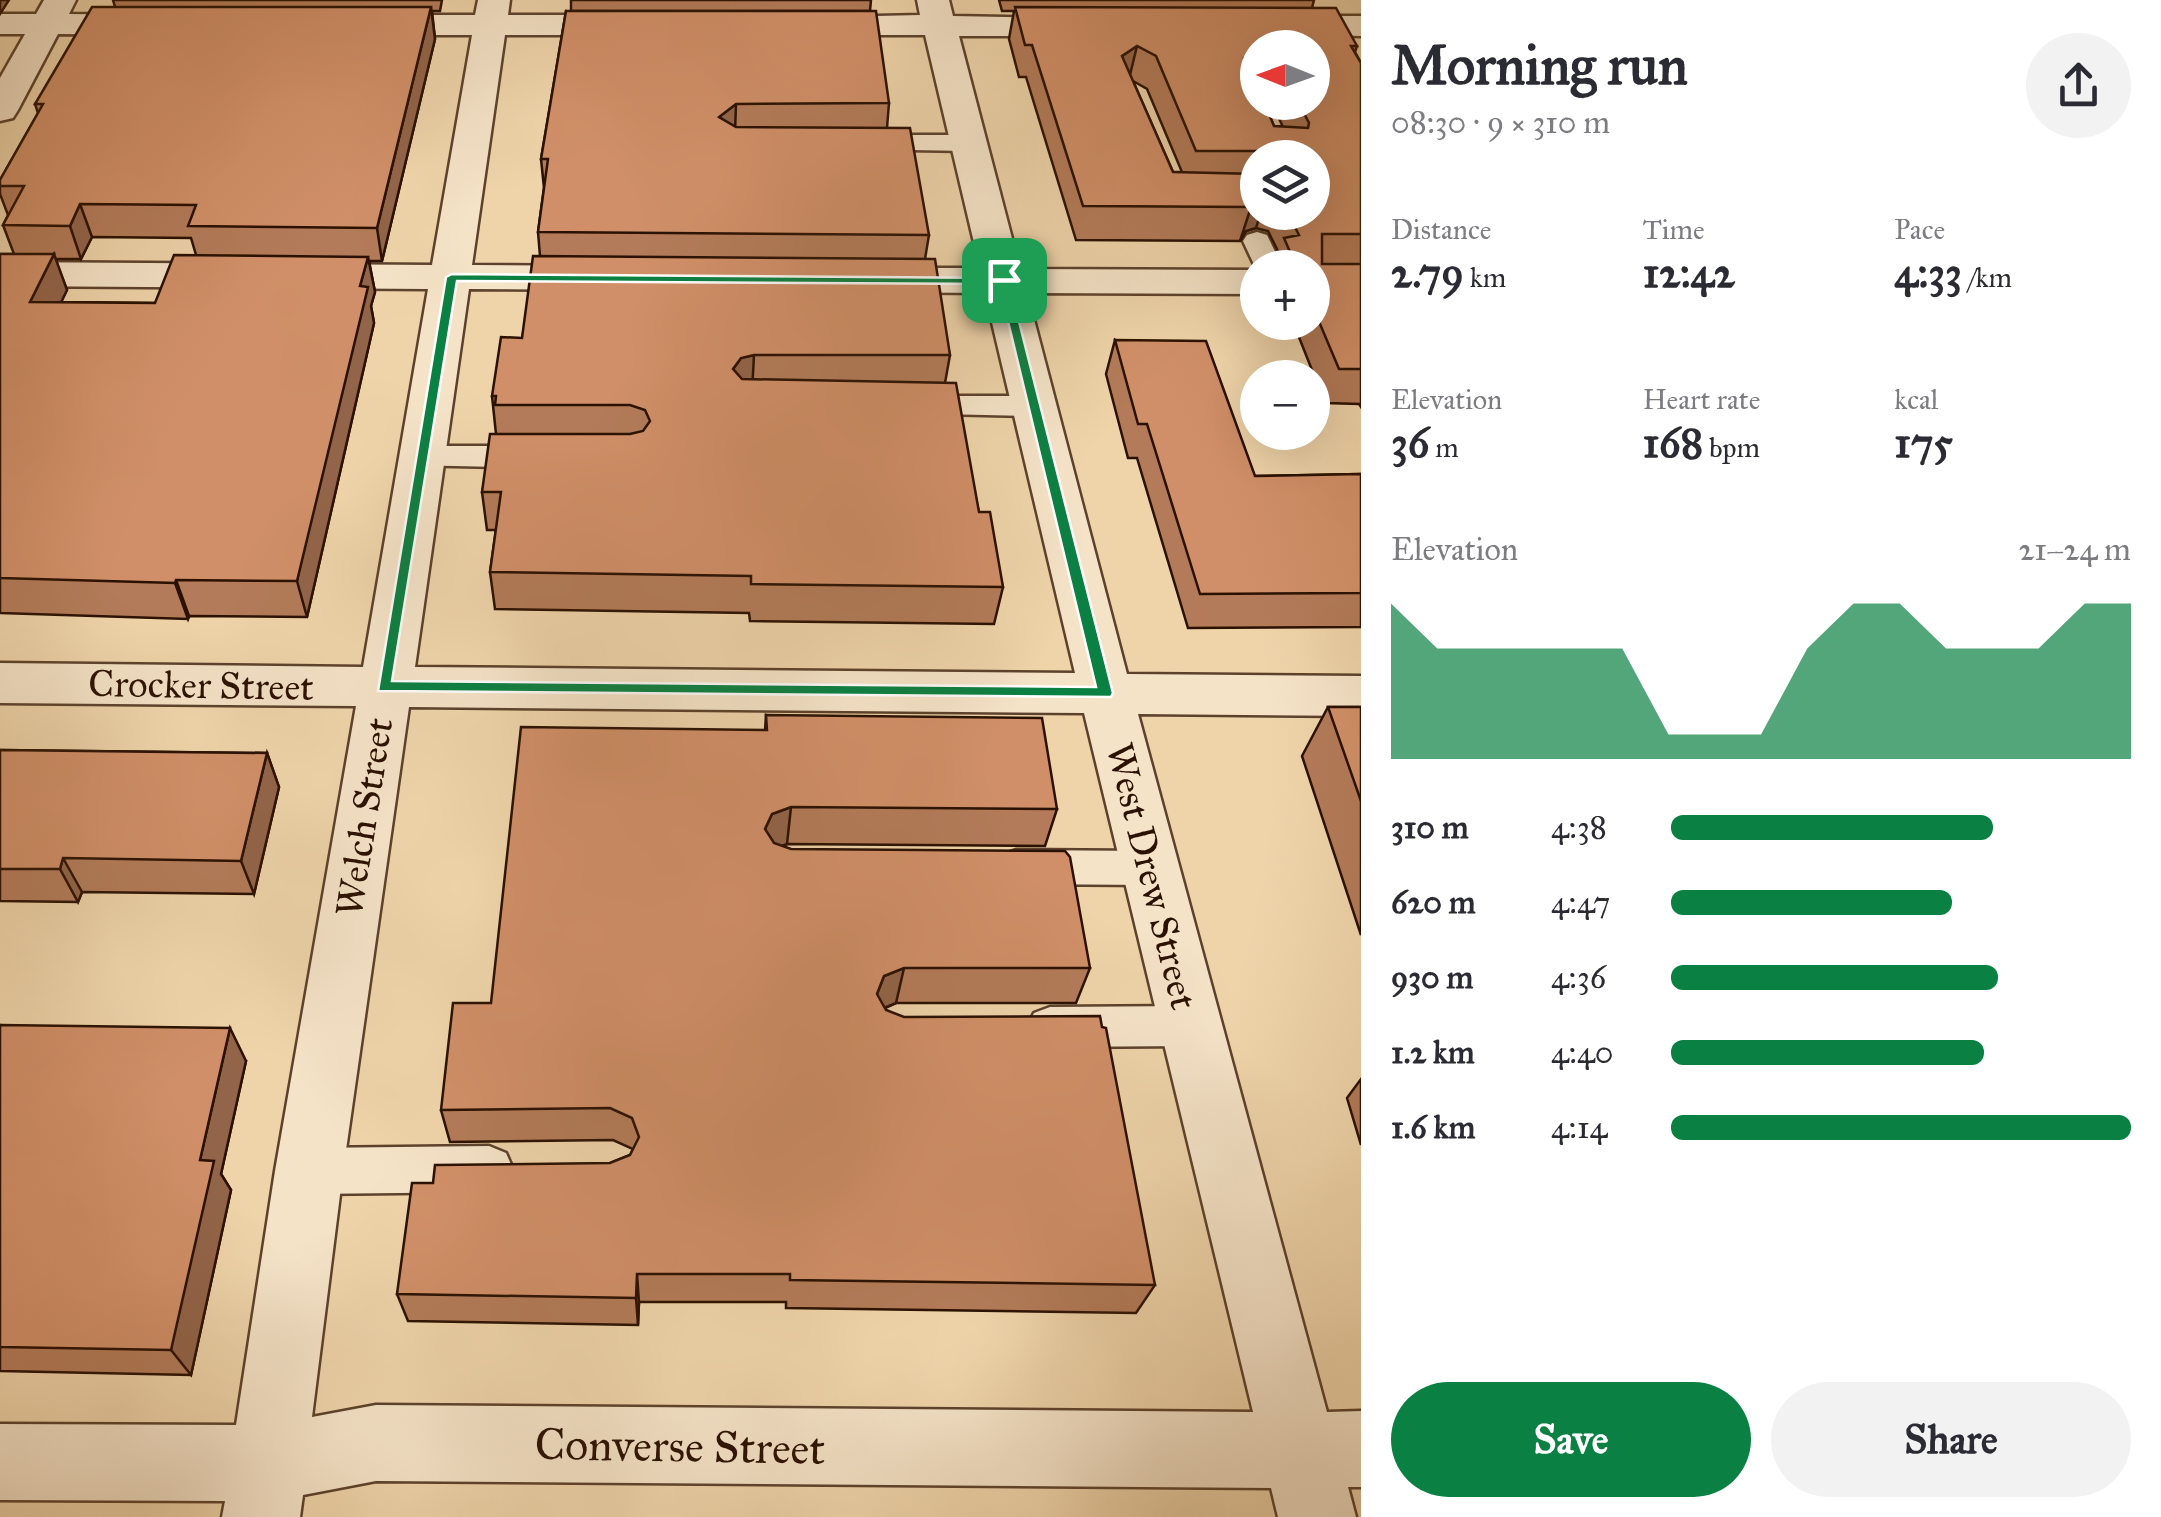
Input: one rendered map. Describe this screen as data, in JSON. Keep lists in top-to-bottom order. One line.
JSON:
{"streets":{"street":["Crocker Street","Welch Street","West Drew Street","Converse Street"]},"crossings":[["Crocker Street","Welch Street"],["Crocker Street","West Drew Street"],["Welch Street","Converse Street"],["West Drew Street","Converse Street"]],"north":"left","page":{"heading":["Morning run","08:30 · 9 × 310 m"],"map_buttons":["+","−"],"stats":[["Distance","2.79 km"],["Time","12:42"],["Pace","4:33 /km"],["Elevation","36 m"],["Heart rate","168 bpm"],["kcal","175"]],"chart":["Elevation","21–24 m"],"list":[{"name":"310 m","note":"4:38"},{"name":"620 m","note":"4:47"},{"name":"930 m","note":"4:36"},{"name":"1.2 km","note":"4:40"},{"name":"1.6 km","note":"4:14"}],"buttons":["Save","Share"]}}
